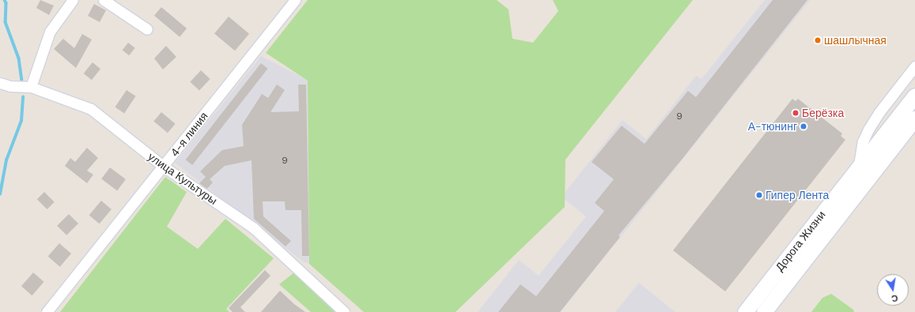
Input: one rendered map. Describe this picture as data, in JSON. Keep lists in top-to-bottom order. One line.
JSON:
{"streets":{"main road":["Дорога Жизни"],"street":["4-я линия","улица Культуры"]},"crossings":[["4-я линия","улица Культуры"]],"places":["шашлычная","Берёзка","А-тюнинг","Гипер Лента"],"house_numbers":["9","9"],"north":"bottom"}
